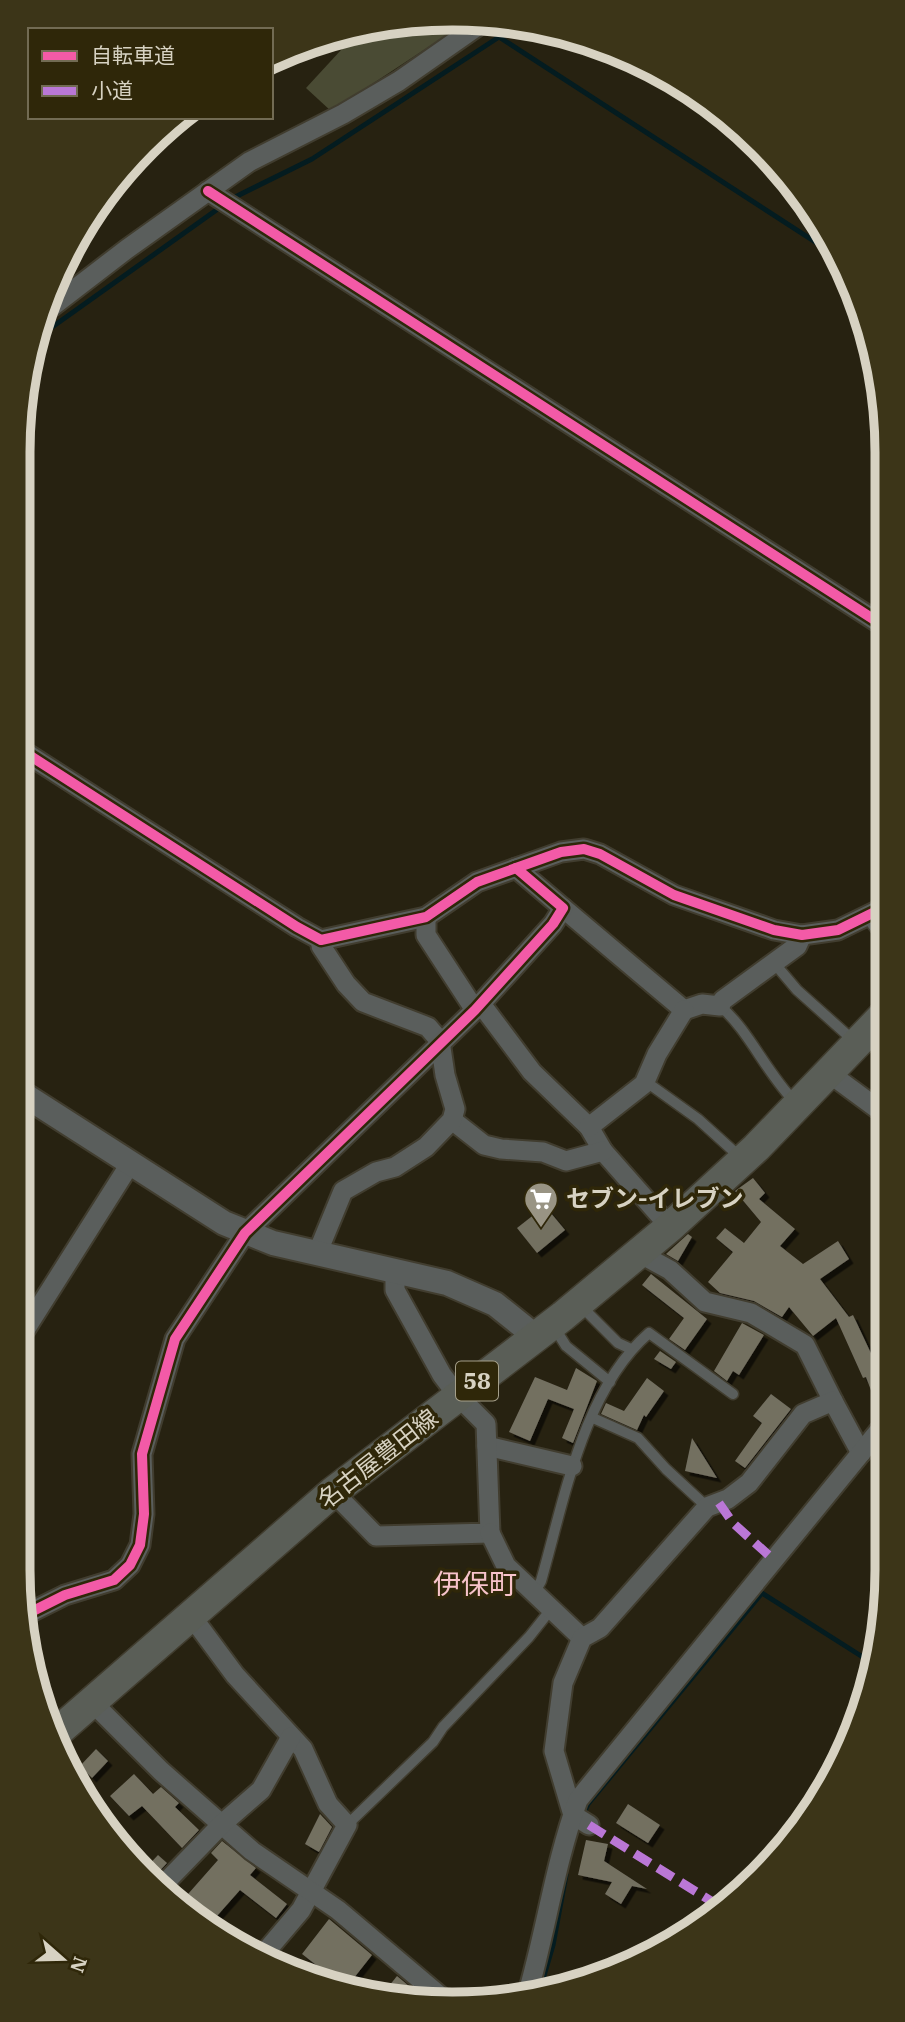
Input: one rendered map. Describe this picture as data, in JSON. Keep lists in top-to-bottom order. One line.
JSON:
{"streets":{"main road":["58","名古屋豊田線"]},"districts":["伊保町"],"places":{"supermarket":["セブン-イレブン"]},"legend":["自転車道","小道"],"north":"right"}
